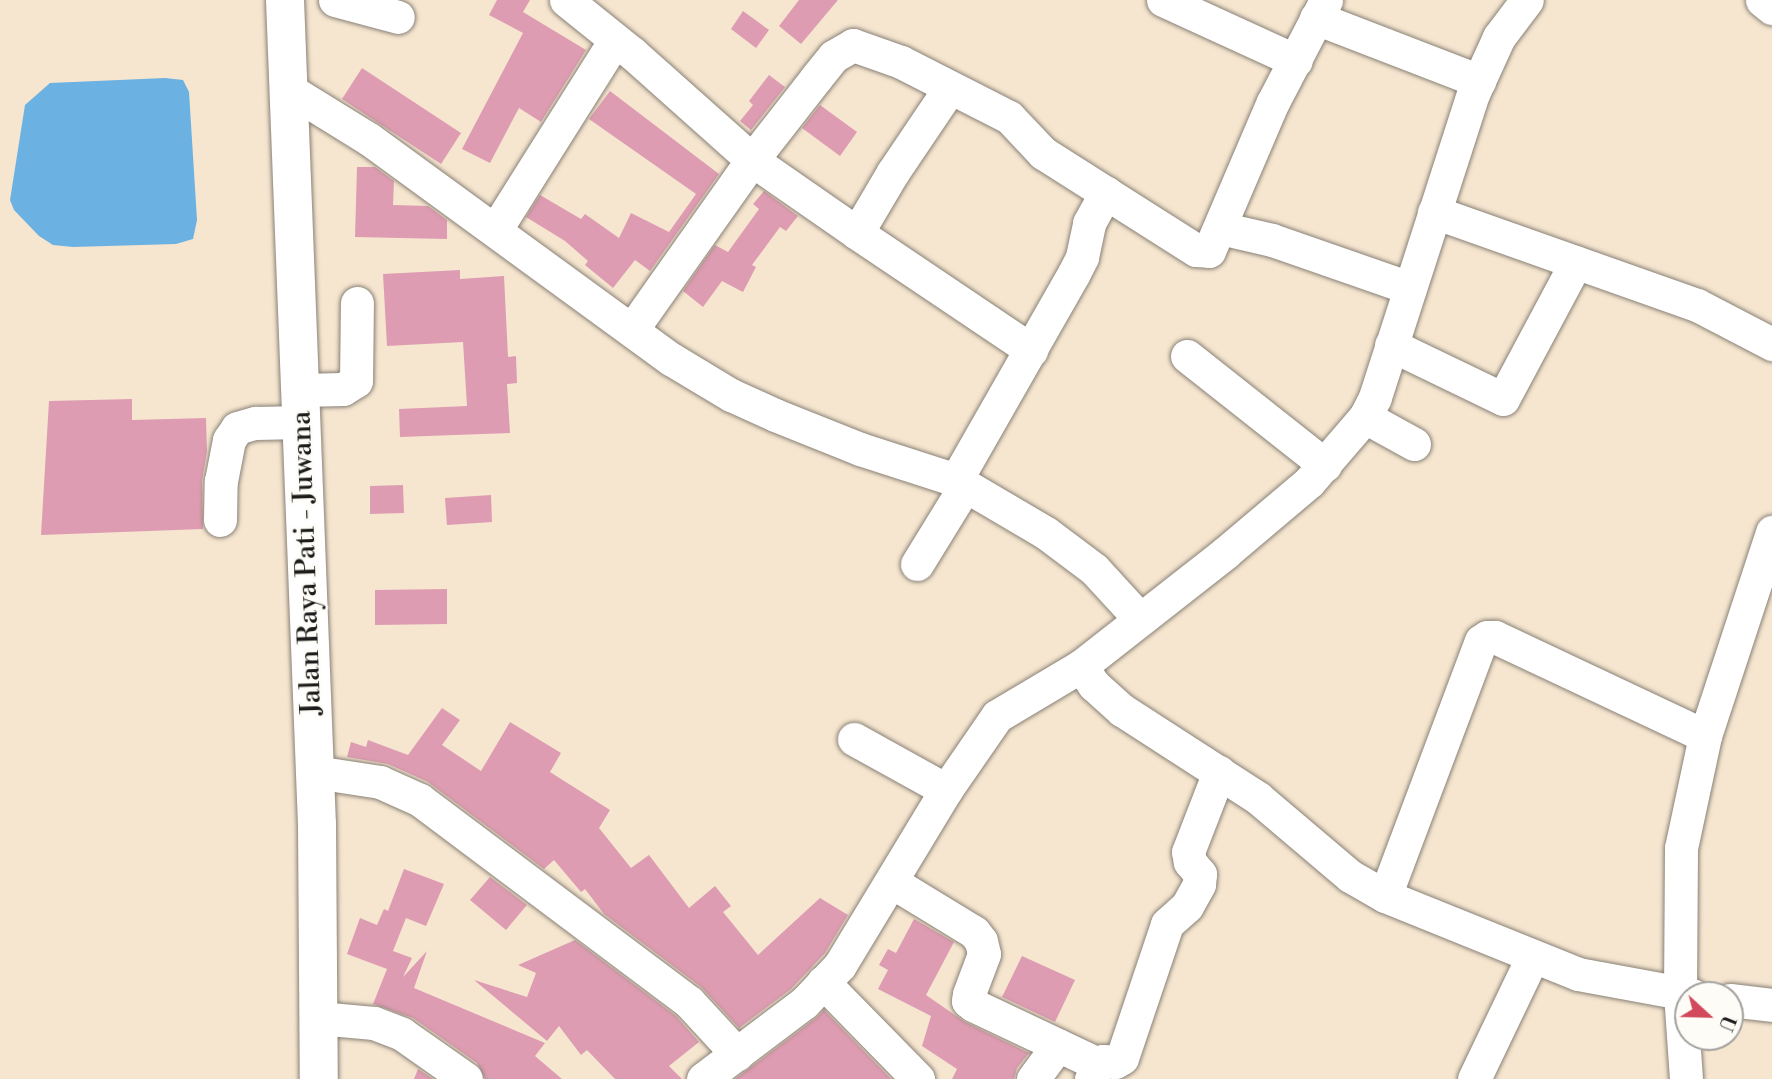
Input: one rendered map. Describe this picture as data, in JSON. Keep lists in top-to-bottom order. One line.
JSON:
{"streets":{"main road":["Jalan Raya Pati - Juwana"]},"north":"right"}
